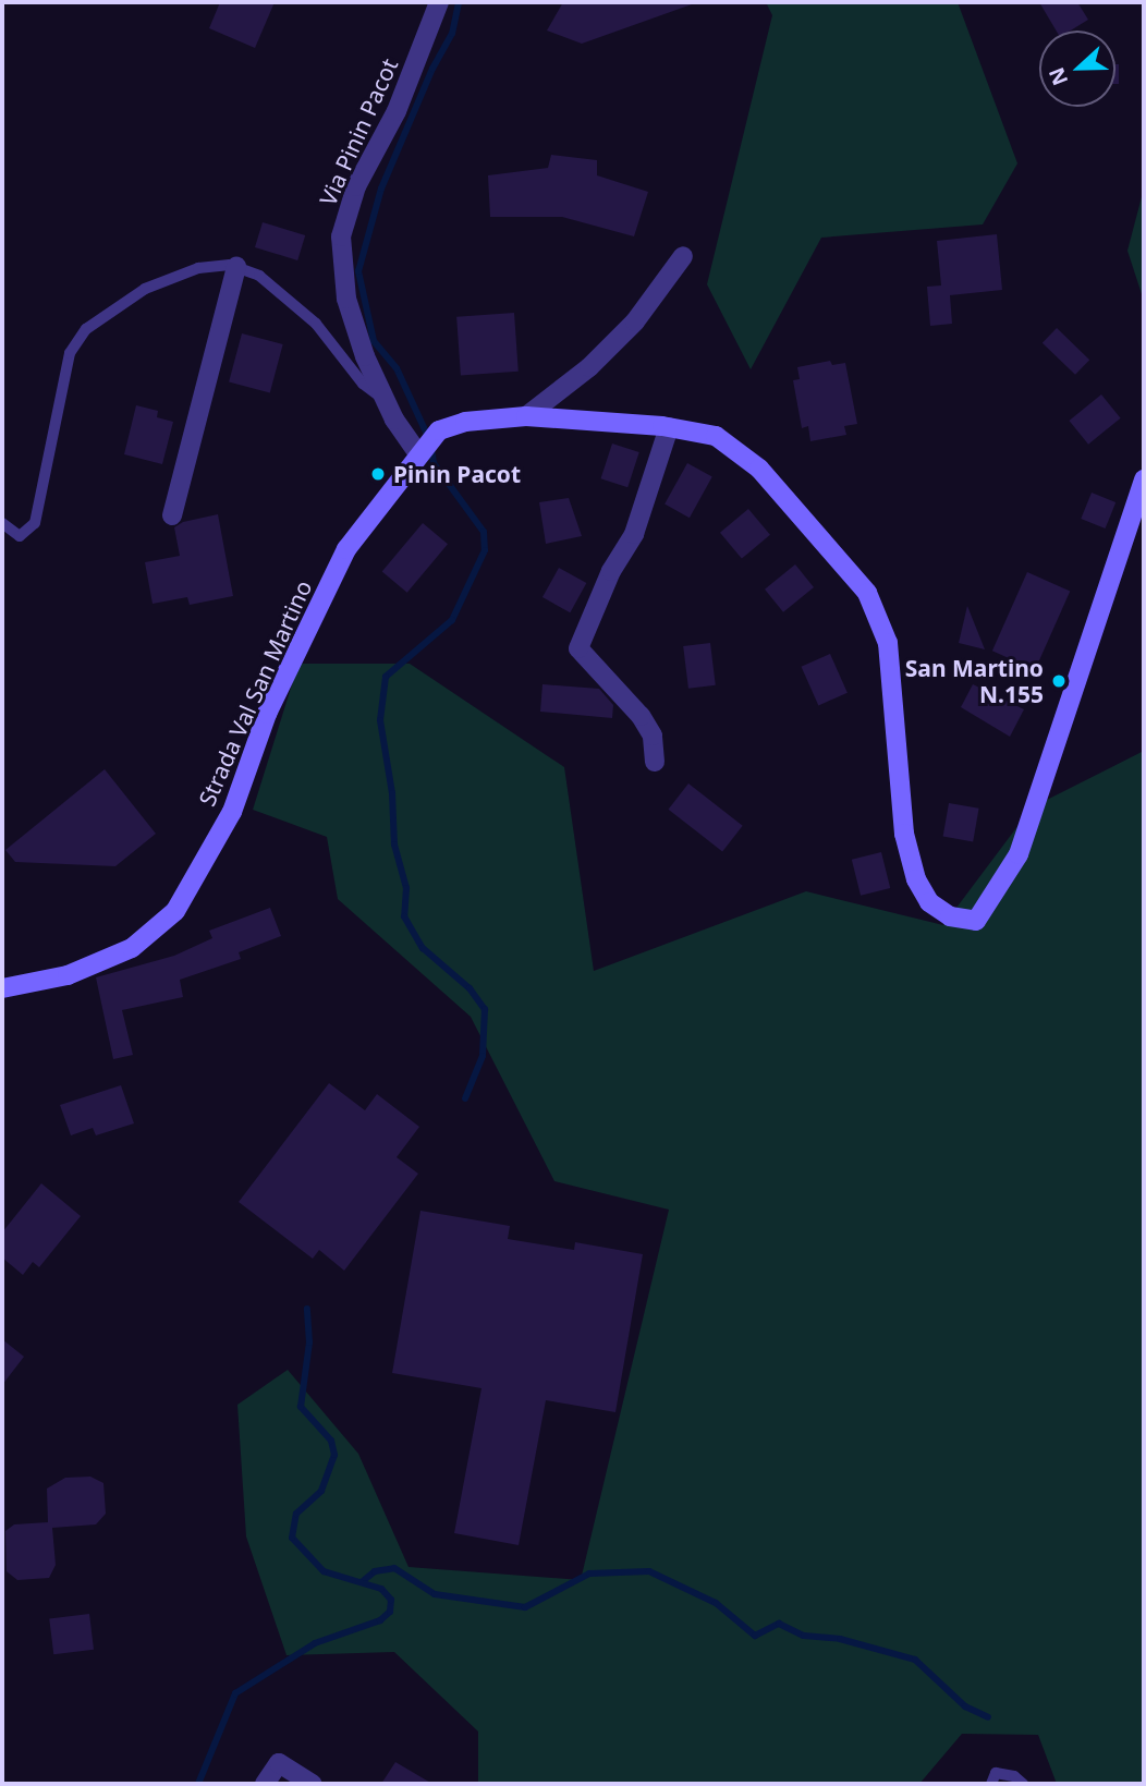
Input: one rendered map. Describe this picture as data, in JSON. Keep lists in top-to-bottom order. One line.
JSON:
{"streets":{"street":["Via Pinin Pacot","Strada Val San Martino"]},"crossings":[["Via Pinin Pacot","Strada Val San Martino"]],"places":["Pinin Pacot","San Martino N.155"],"north":"left"}
